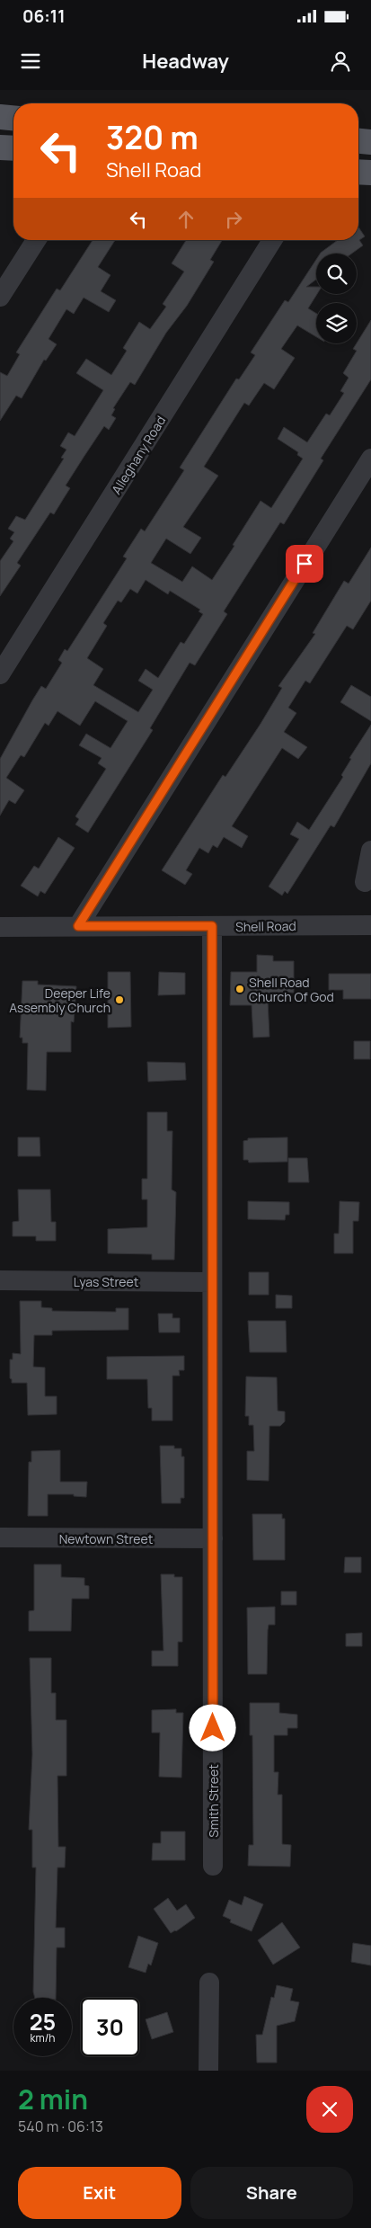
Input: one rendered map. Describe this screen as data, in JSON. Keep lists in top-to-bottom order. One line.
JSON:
{"streets":{"street":["Alleghany Road","Shell Road","Lyas Street","Newtown Street","Smith Street"]},"crossings":[["Shell Road","Smith Street"],["Lyas Street","Smith Street"],["Newtown Street","Smith Street"]],"places":["Shell Road Church Of God","Deeper Life Assembly Church"],"page":{"status":"06:11","header":"Headway","turn":["320 m","Shell Road"],"speed":"25 km/h","limit":"30","heading":["2 min","540 m · 06:13"],"buttons":["Exit","Share"]}}
